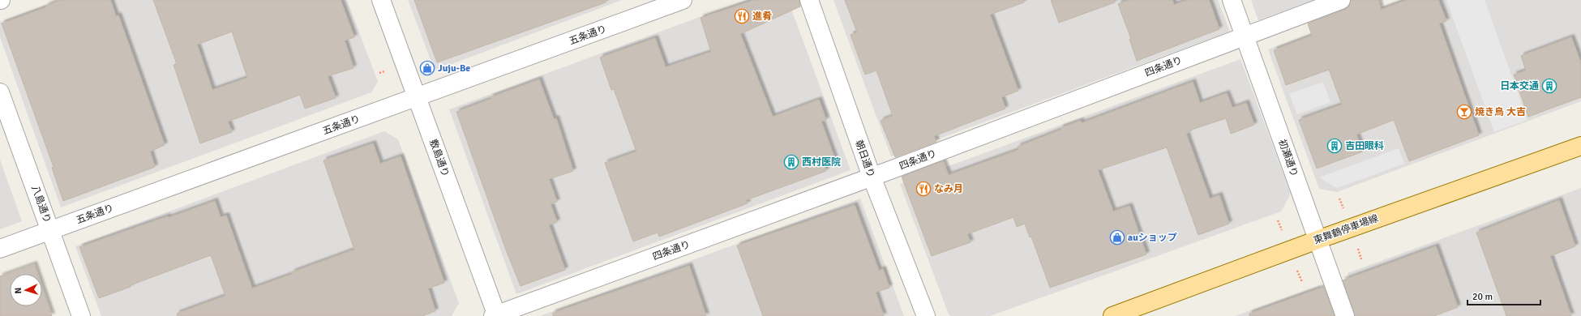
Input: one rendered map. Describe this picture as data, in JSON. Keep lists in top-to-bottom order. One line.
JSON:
{"streets":{"main road":["東舞鶴停車場線"],"street":["五条通り","四条通り","敷島通り","初瀬通り","朝日通り","八島通り"]},"crossings":[["五条通り","敷島通り"],["五条通り","八島通り"],["四条通り","敷島通り"],["四条通り","初瀬通り"],["四条通り","朝日通り"],["初瀬通り","東舞鶴停車場線"]],"places":{"restaurant":["進肴","なみ月"],"shop":["Juju-Be","auショップ"],"building":["日本交通","吉田眼科","西村医院"],"bar":["焼き鳥 大吉"]},"scale_bar":"20 m","north":"left"}
